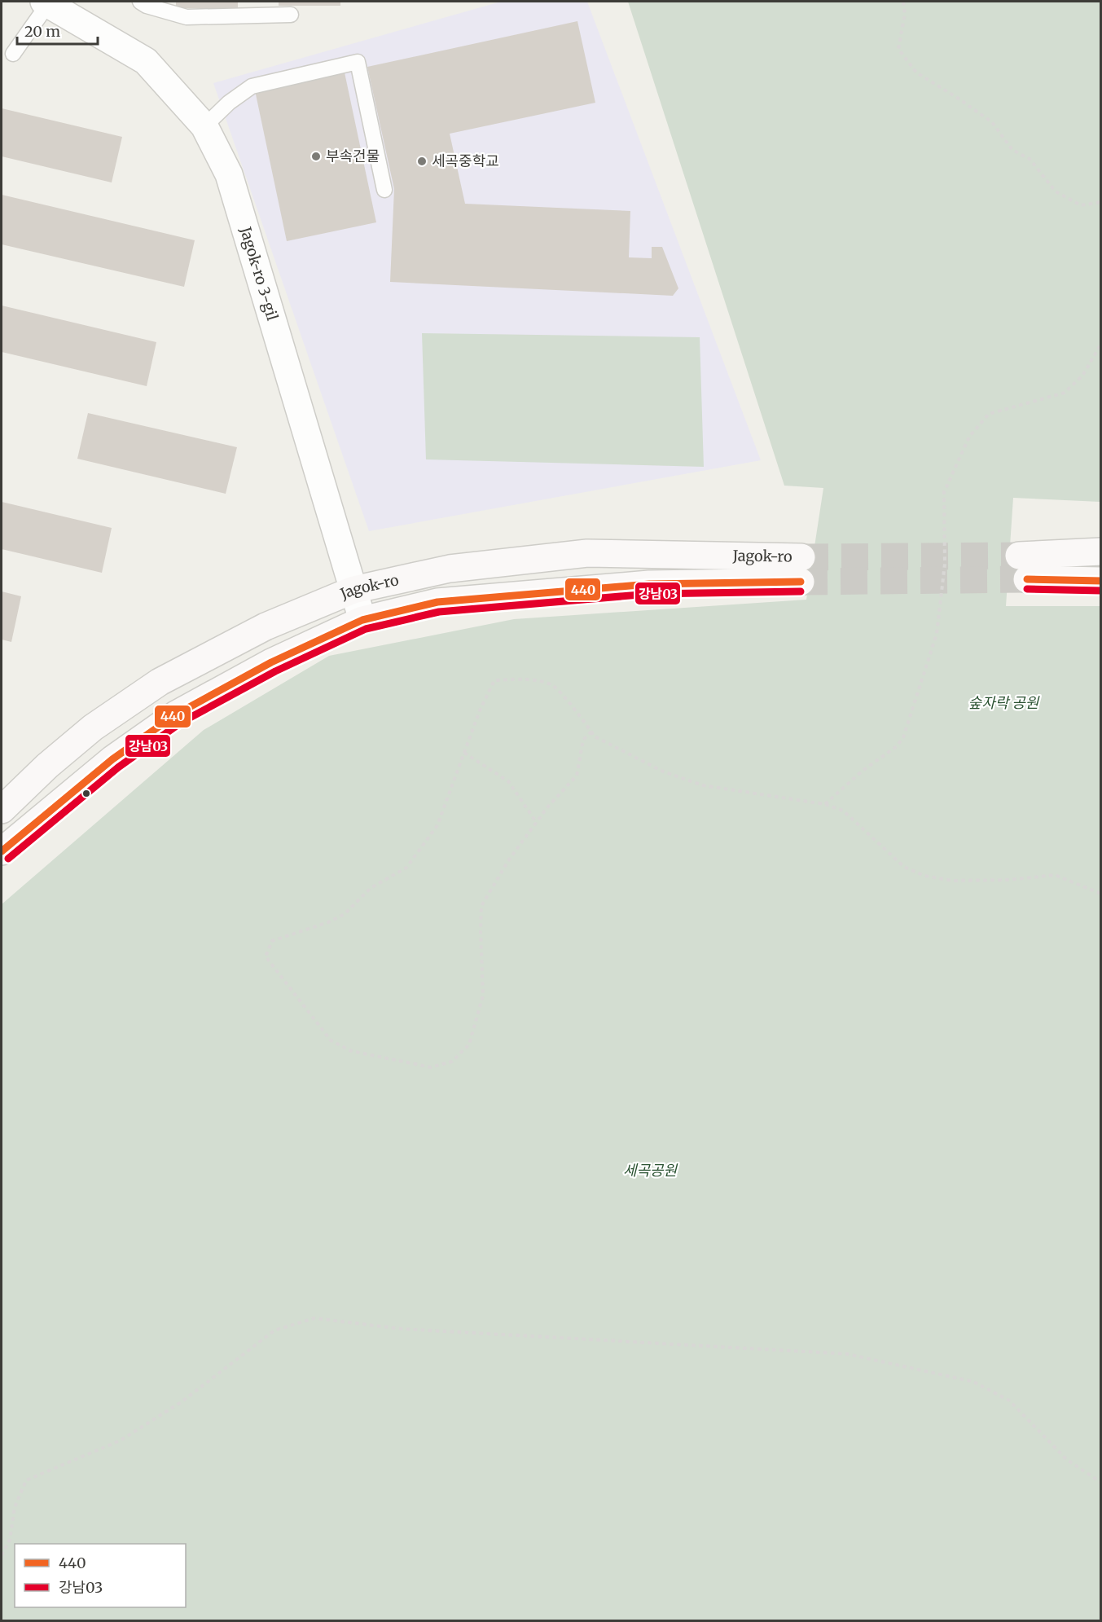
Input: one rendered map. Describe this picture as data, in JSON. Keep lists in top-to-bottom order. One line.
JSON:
{"streets":{"main road":["Jagok-ro"],"street":["Jagok-ro 3-gil"]},"crossings":[["Jagok-ro 3-gil","Jagok-ro"]],"parks":["숲자락 공원","세곡공원"],"places":["부속건물","세곡중학교"],"lines":["transit line 440","transit line 강남03"],"legend":["440","강남03"],"scale_bar":"20 m"}
